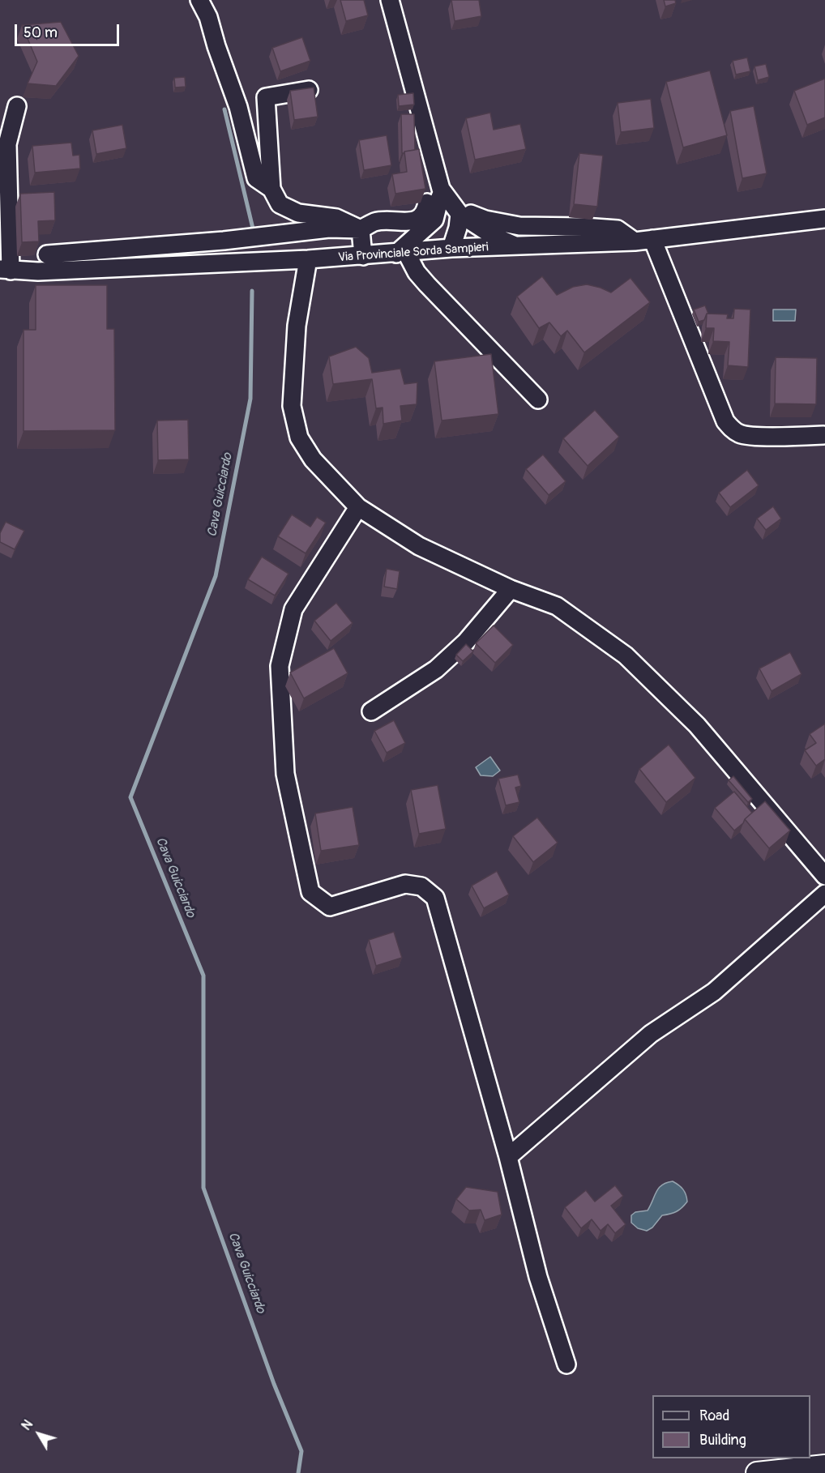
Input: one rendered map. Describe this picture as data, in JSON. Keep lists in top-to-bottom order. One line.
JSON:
{"streets":{"street":["Via Provinciale Sorda Sampieri"]},"water":["Cava Guicciardo"],"legend":["Road","Building"],"scale_bar":"50 m","north":"top left"}
